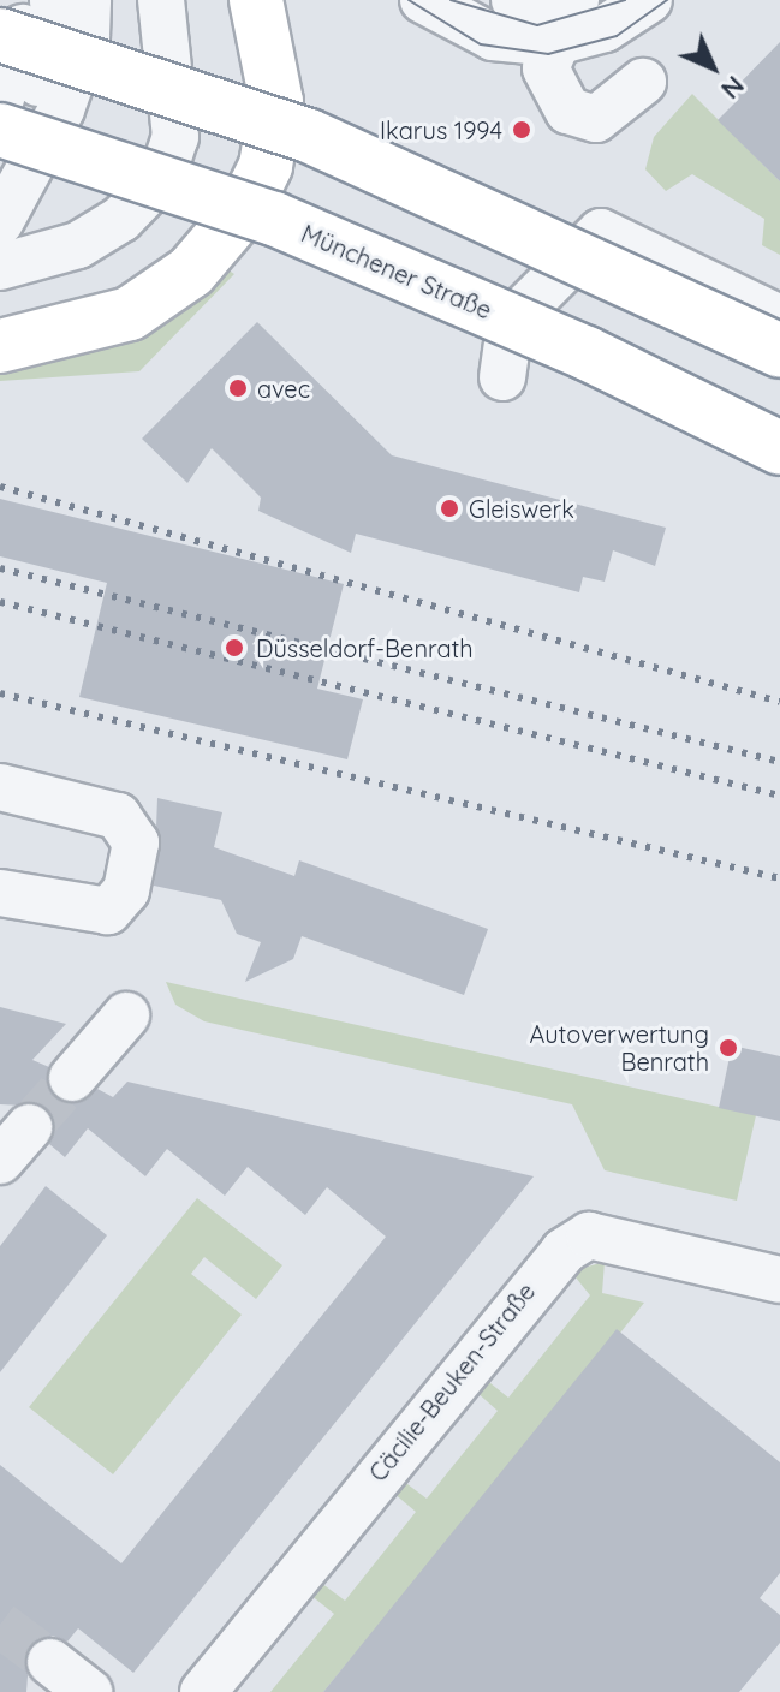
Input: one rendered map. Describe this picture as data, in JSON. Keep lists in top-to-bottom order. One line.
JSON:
{"streets":{"highway":["Münchener Straße"],"street":["Cäcilie-Beuken-Straße"]},"places":["Ikarus 1994","avec","Gleiswerk","Düsseldorf-Benrath","Autoverwertung Benrath"],"north":"bottom right"}
